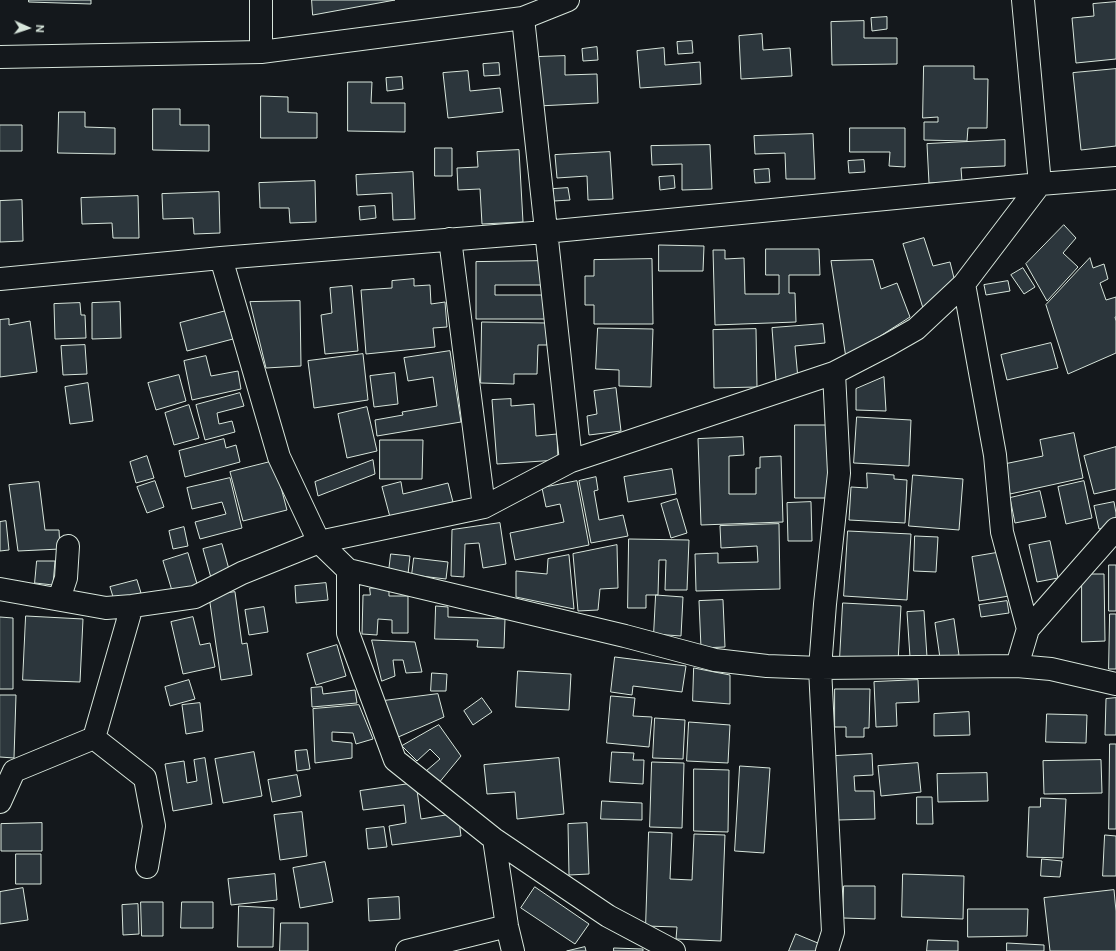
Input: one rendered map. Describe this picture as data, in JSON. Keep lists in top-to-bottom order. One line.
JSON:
{"north":"right"}
